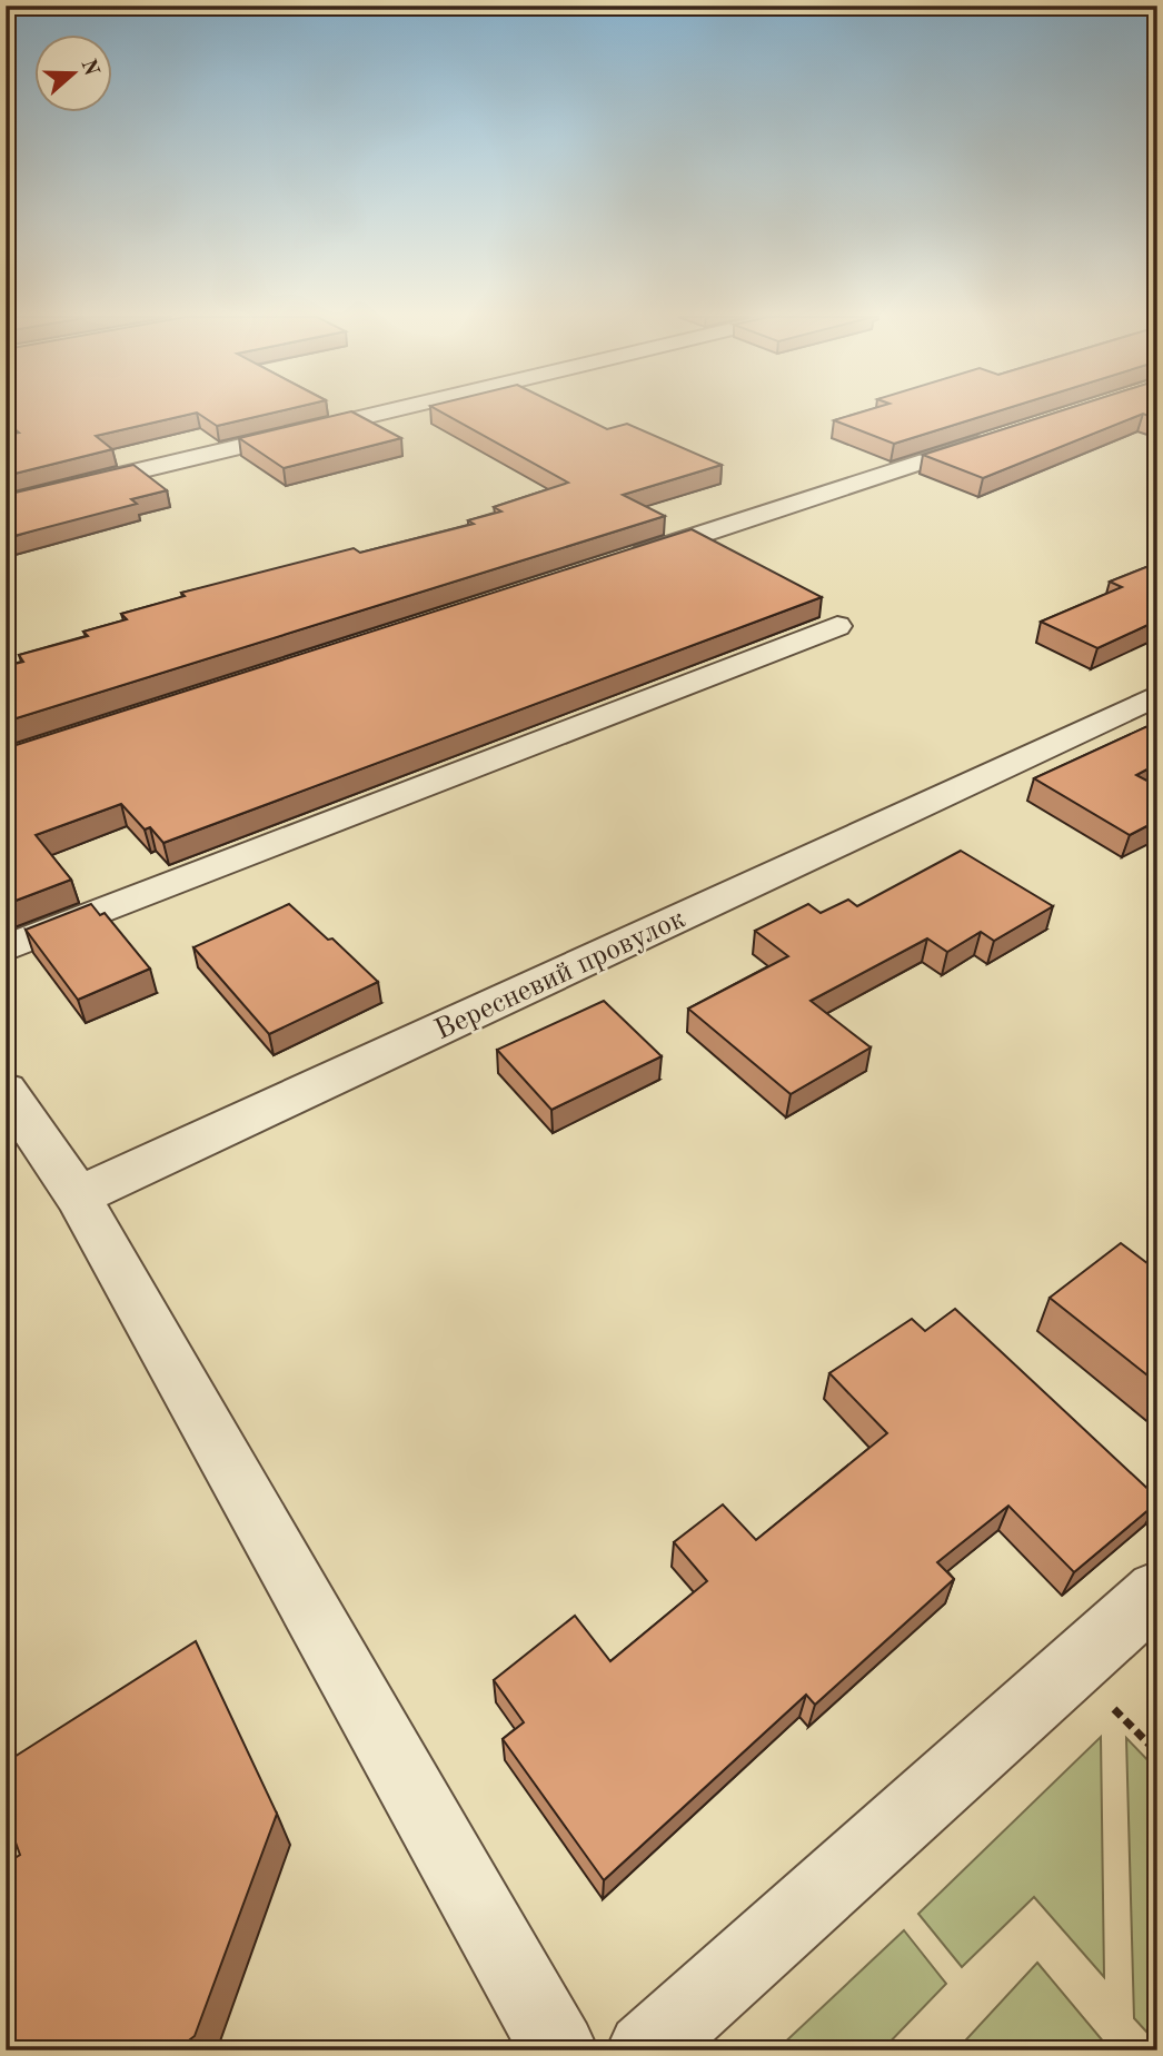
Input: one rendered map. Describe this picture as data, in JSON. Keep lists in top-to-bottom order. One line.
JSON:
{"streets":{"street":["Вересневий провулок"]},"north":"right"}
